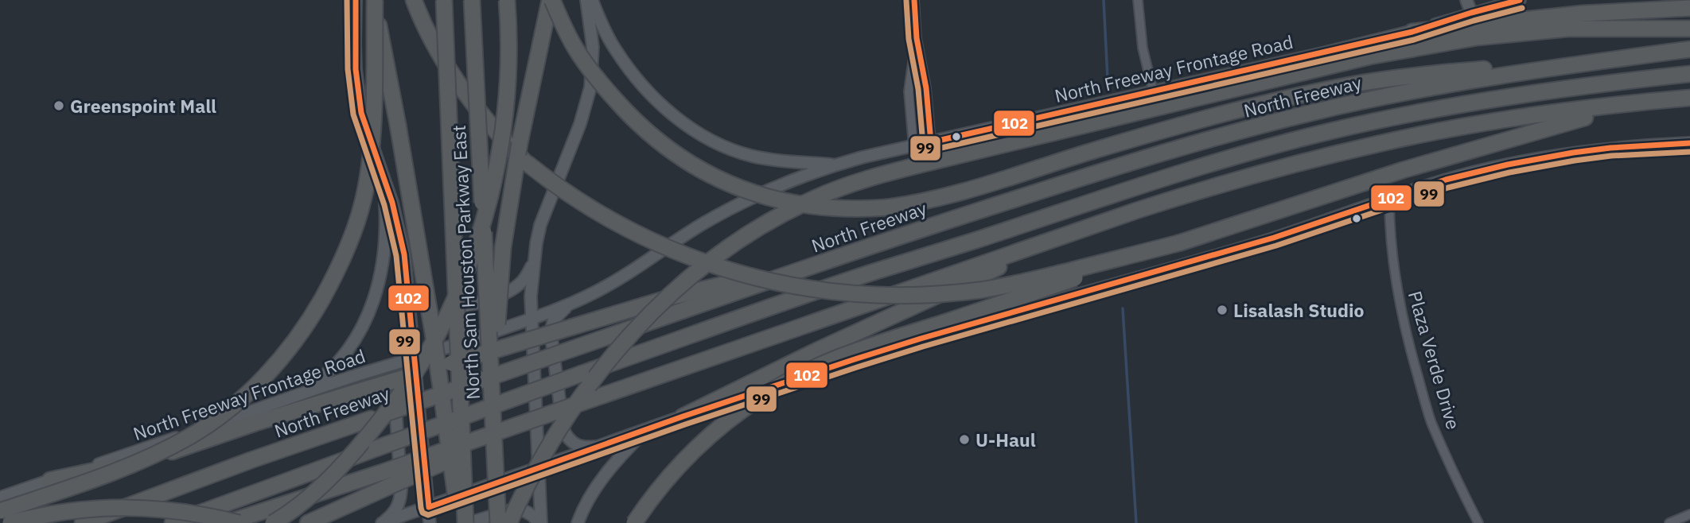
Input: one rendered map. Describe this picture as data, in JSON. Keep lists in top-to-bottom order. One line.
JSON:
{"streets":{"highway":["North Freeway","North Sam Houston Parkway East"],"main road":["North Freeway Frontage Road"],"street":["Plaza Verde Drive"]},"places":["Greenspoint Mall","Lisalash Studio","U-Haul"],"lines":["transit line 102","transit line 99"]}
